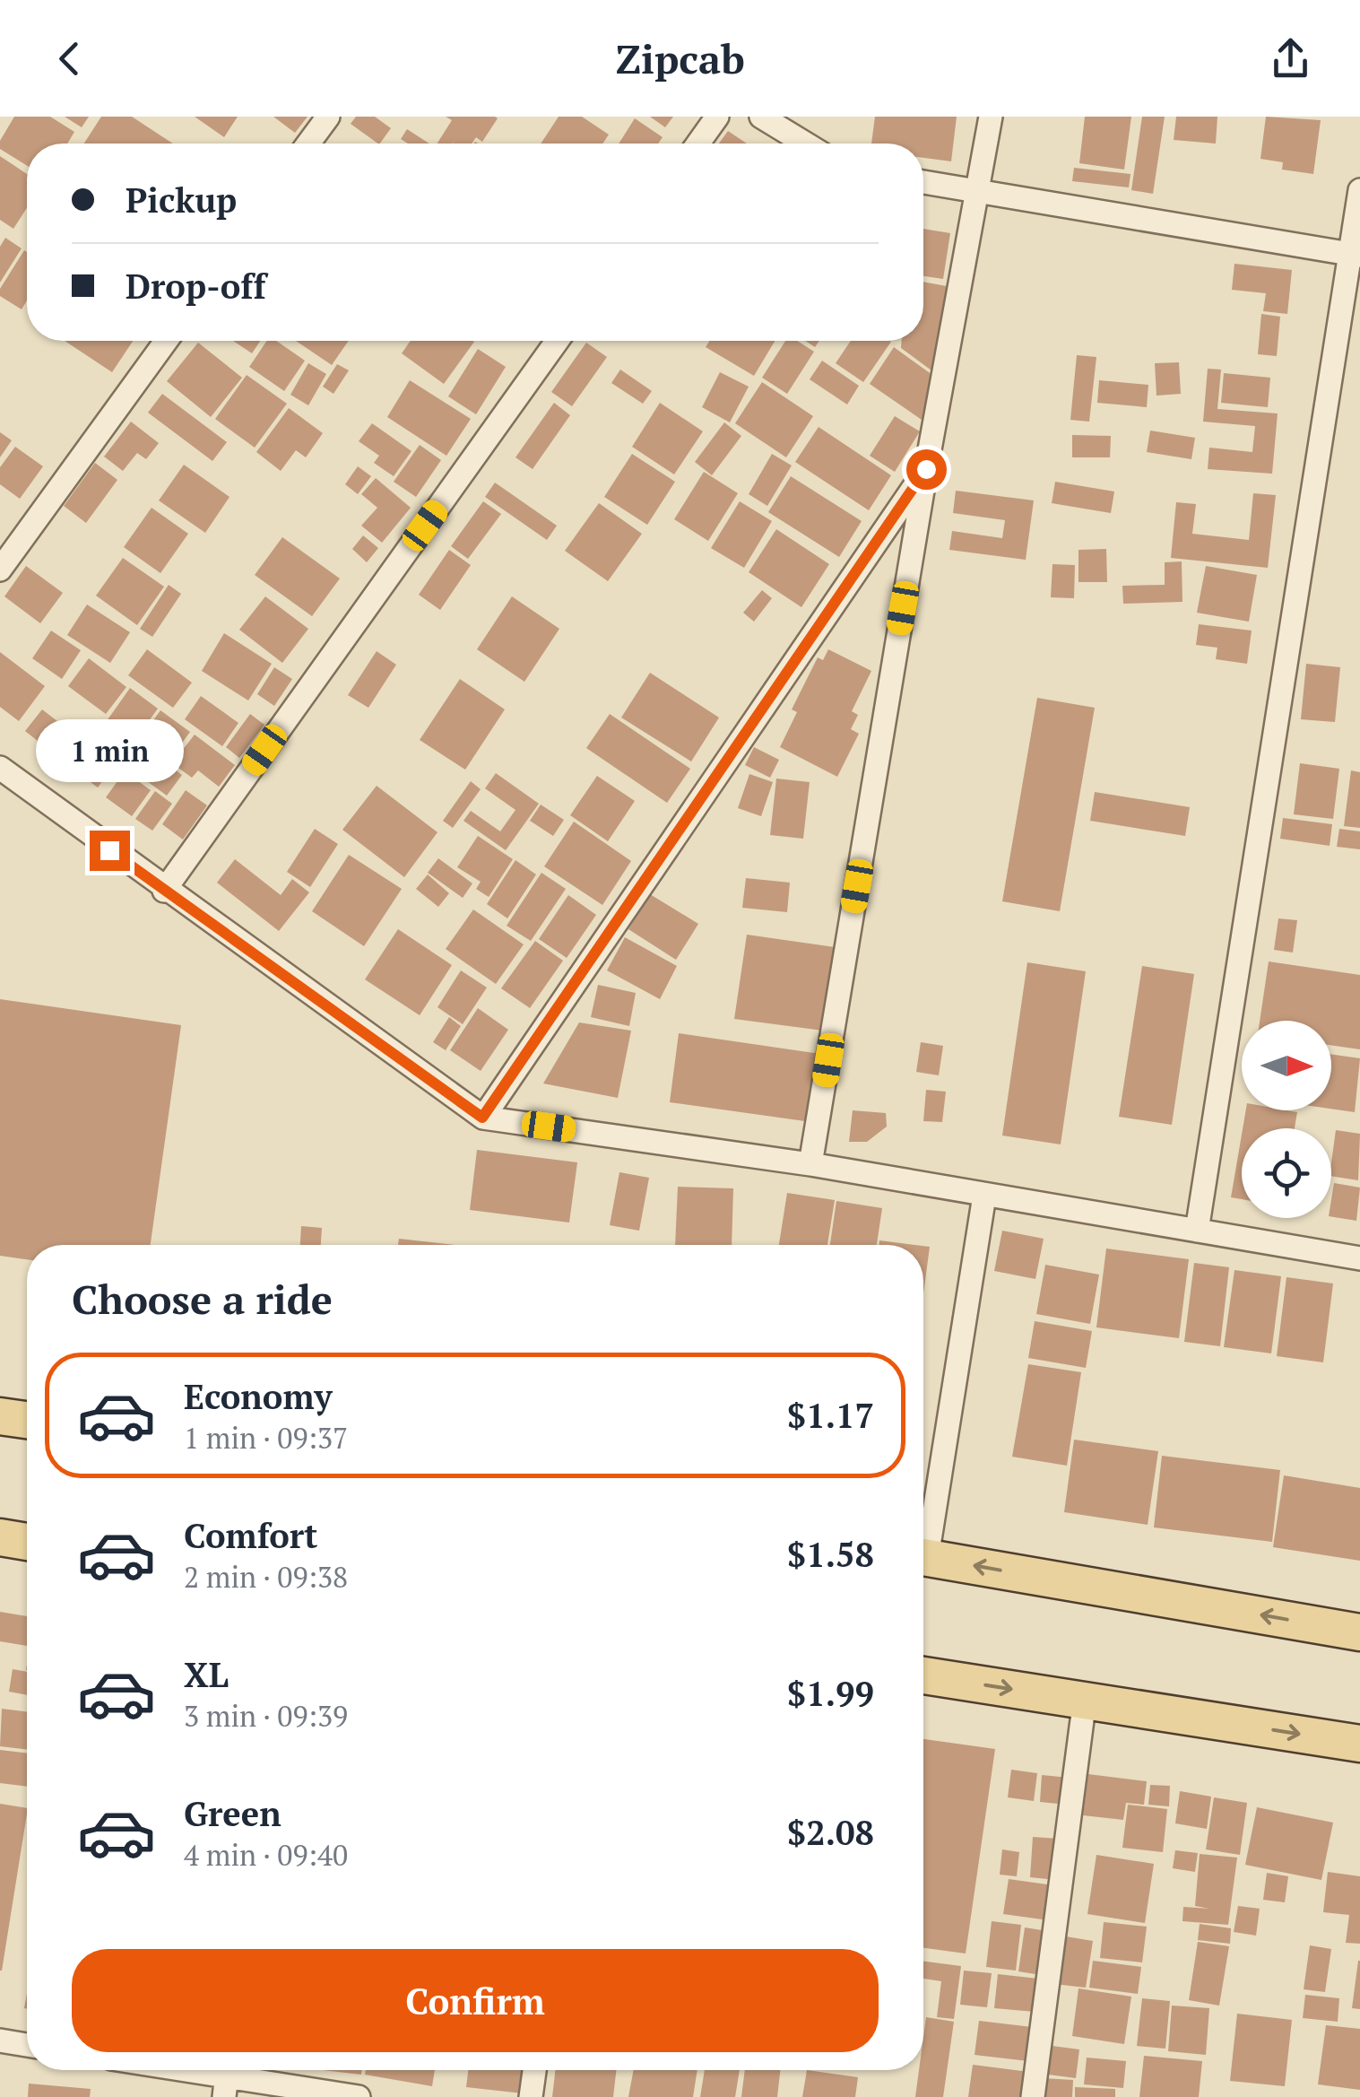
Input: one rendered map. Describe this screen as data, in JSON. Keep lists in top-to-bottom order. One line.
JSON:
{"north":"right","page":{"header":"Zipcab","banner":["Pickup","Drop-off"],"bubble":"1 min","heading":"Choose a ride","list":[{"name":"Economy","note":"1 min · 09:37","value":"$1.17"},{"name":"Comfort","note":"2 min · 09:38","value":"$1.58"},{"name":"XL","note":"3 min · 09:39","value":"$1.99"},{"name":"Green","note":"4 min · 09:40","value":"$2.08"}],"buttons":"Confirm"}}
